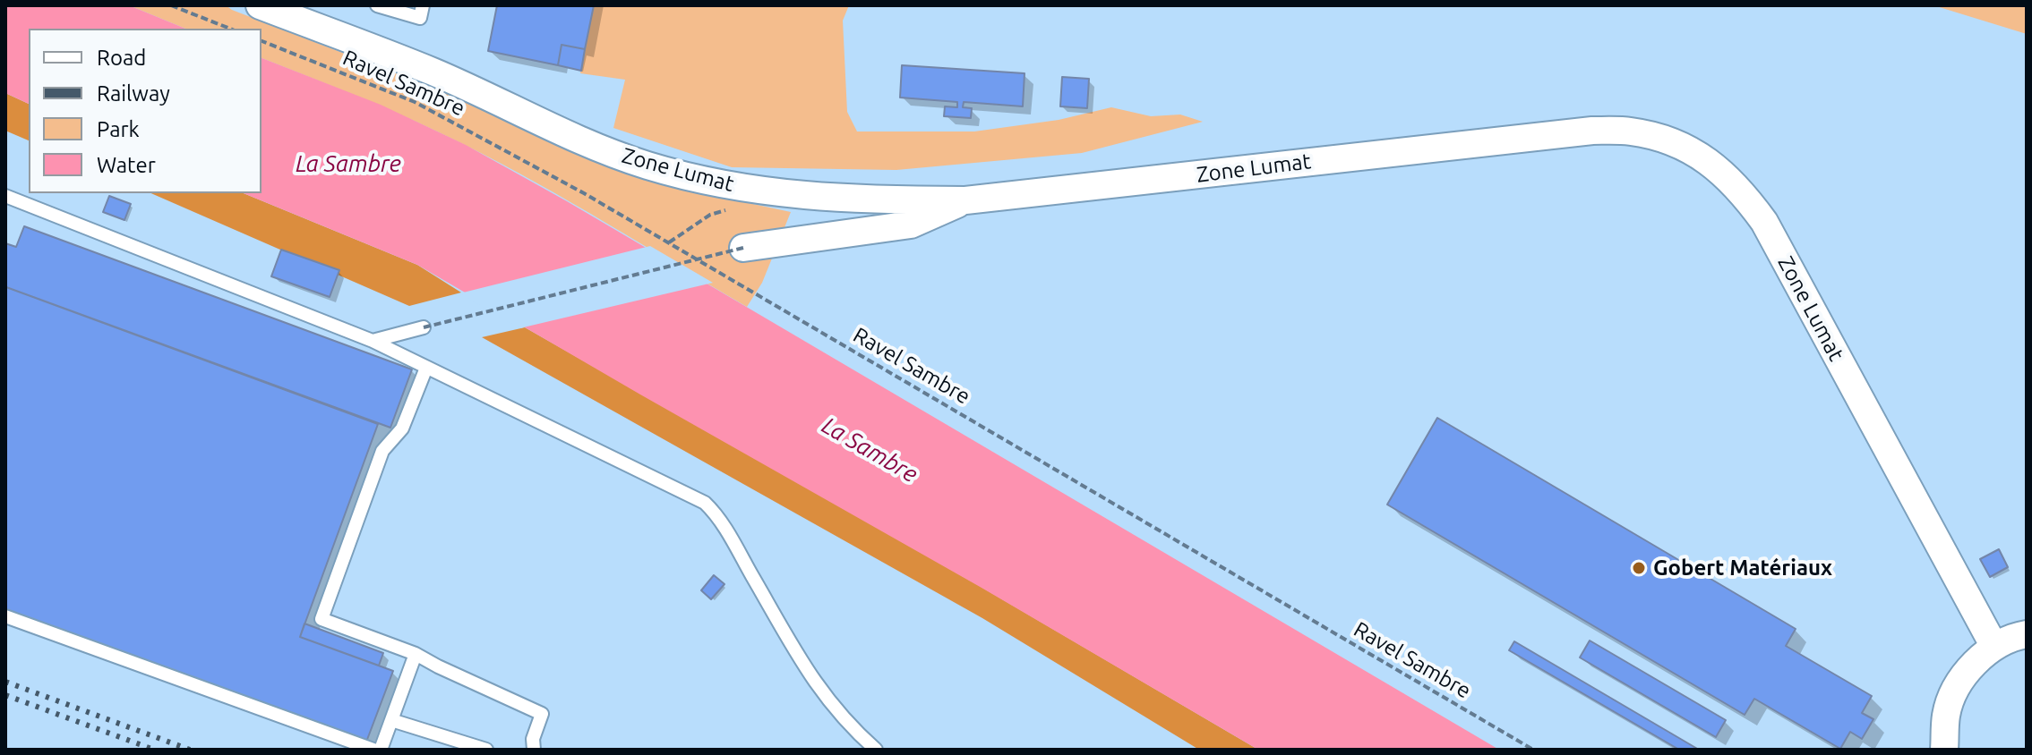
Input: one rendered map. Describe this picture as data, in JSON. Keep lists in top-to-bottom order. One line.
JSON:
{"streets":{"street":["Zone Lumat"],"path":["Ravel Sambre"]},"water":["La Sambre"],"places":["Gobert Matériaux"],"legend":["Road","Railway","Park","Water"]}
